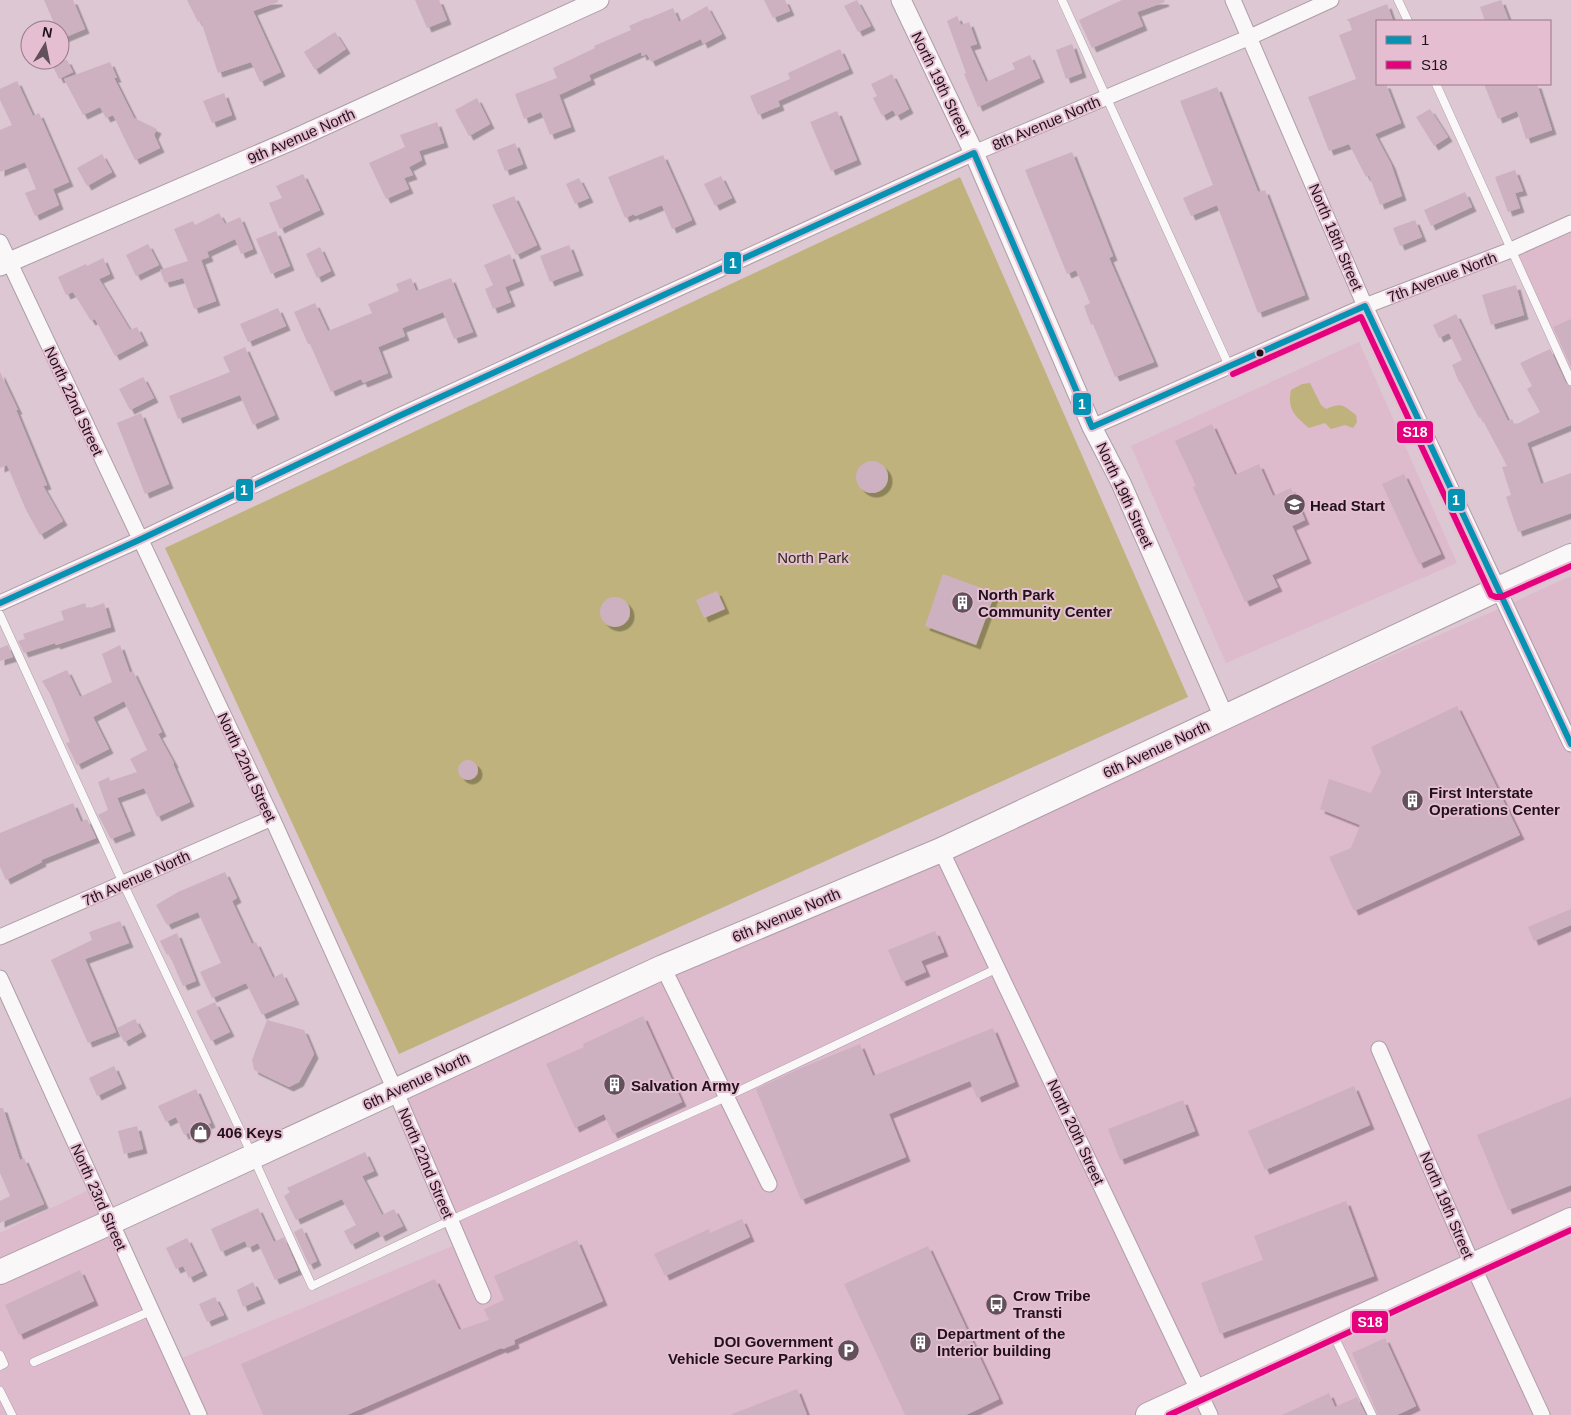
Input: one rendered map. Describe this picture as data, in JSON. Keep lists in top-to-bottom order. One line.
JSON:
{"streets":{"main road":["6th Avenue North"],"street":["North 19th Street","8th Avenue North","9th Avenue North","North 18th Street","7th Avenue North","North 22nd Street","North 20th Street","North 23rd Street"]},"crossings":[["North 19th Street","8th Avenue North"],["North 19th Street","7th Avenue North"],["North 19th Street","6th Avenue North"],["8th Avenue North","North 18th Street"],["8th Avenue North","North 22nd Street"],["9th Avenue North","North 22nd Street"],["North 18th Street","7th Avenue North"],["North 18th Street","6th Avenue North"],["7th Avenue North","North 22nd Street"],["North 22nd Street","6th Avenue North"],["6th Avenue North","North 20th Street"],["6th Avenue North","North 23rd Street"]],"parks":["North Park"],"places":{"school or university":["Head Start"],"building":["North Park Community Center","First Interstate Operations Center","Salvation Army","Department of the Interior building"],"shop":["406 Keys"],"bus stop":["Crow Tribe Transti"],"parking":["DOI Government Vehicle Secure Parking"]},"lines":["transit line 1","transit line S18"],"legend":["1","S18"],"north":"top"}
